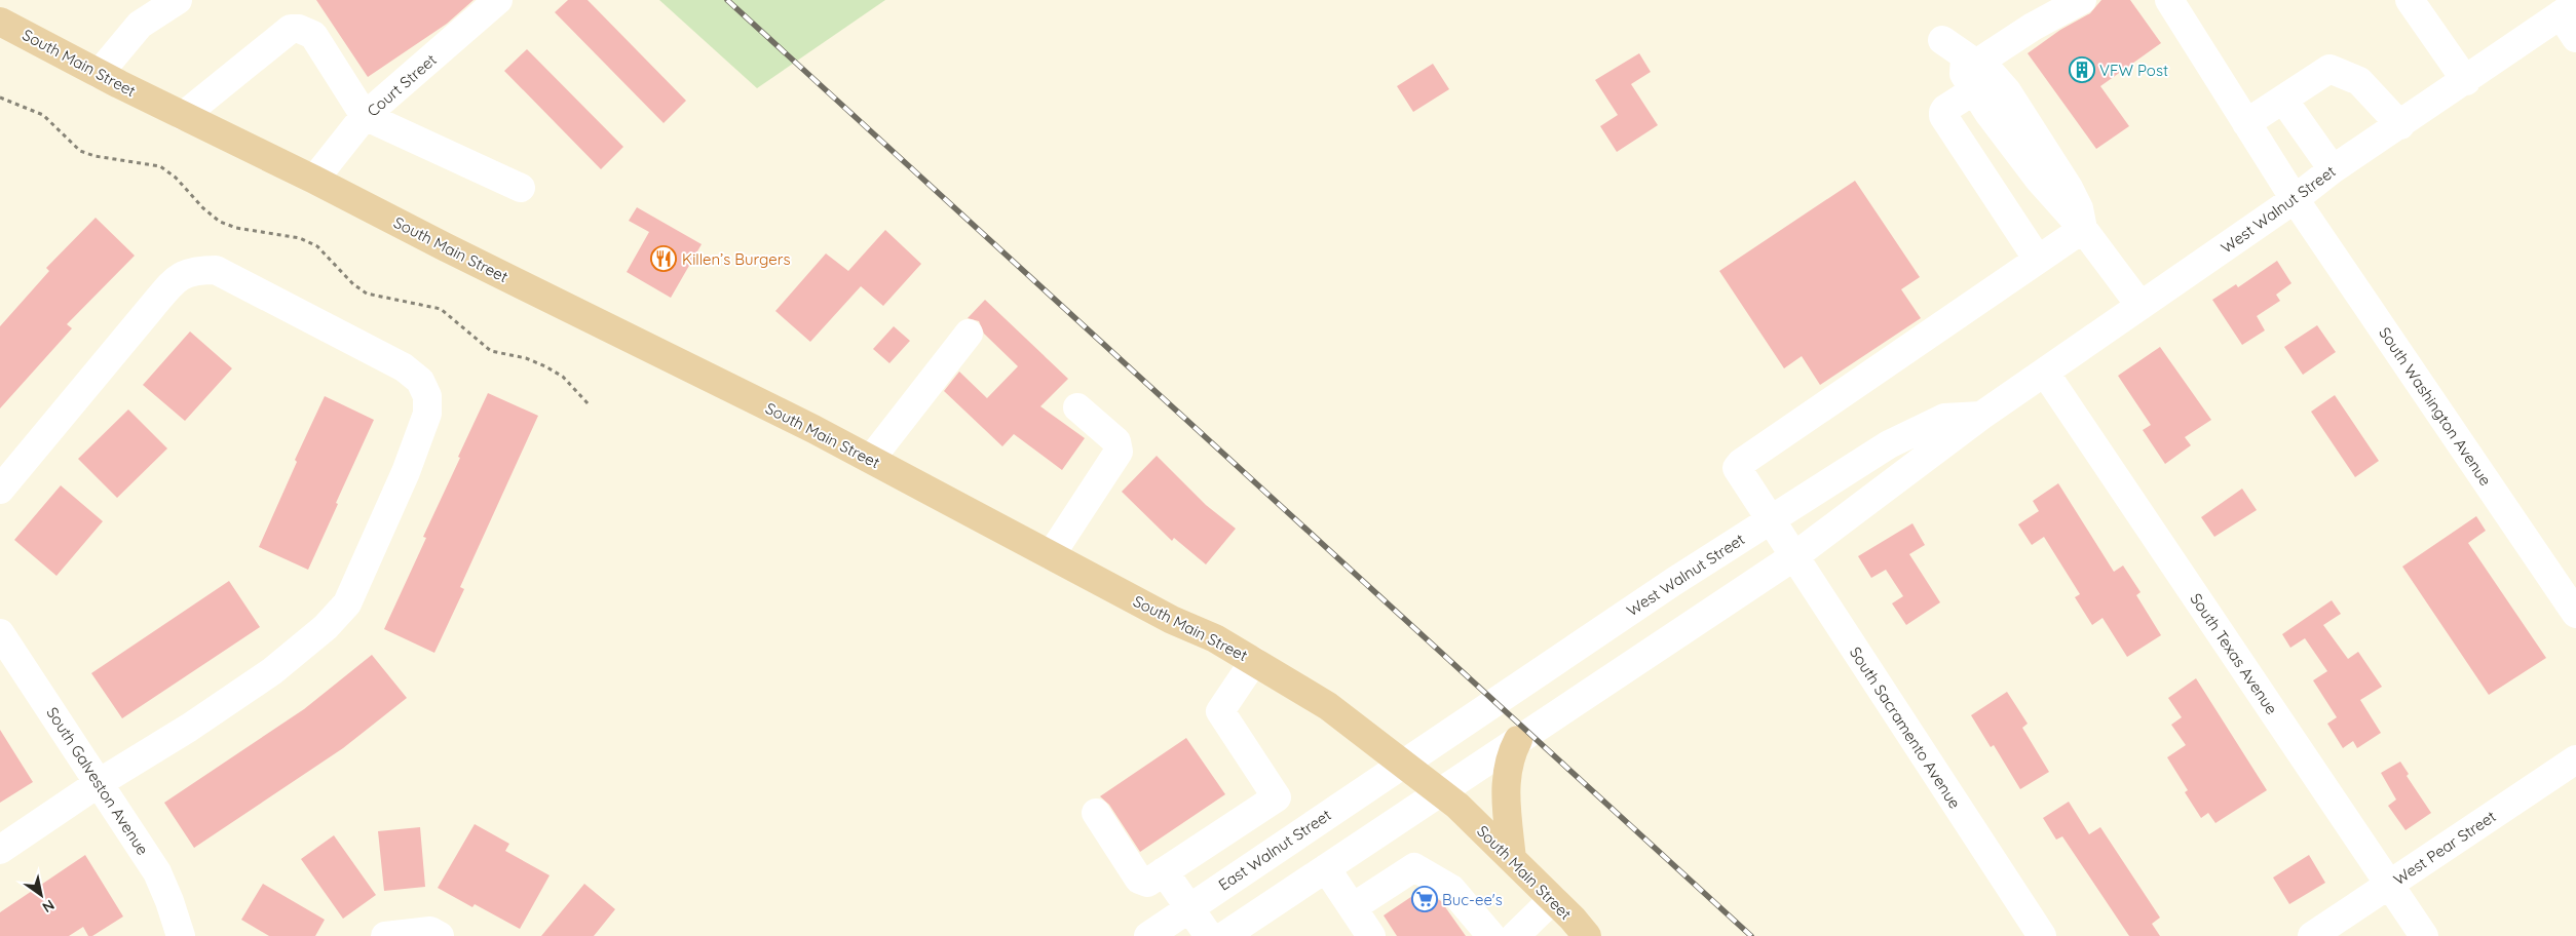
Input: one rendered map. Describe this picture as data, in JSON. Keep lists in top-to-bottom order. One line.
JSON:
{"streets":{"main road":["South Main Street"],"street":["Court Street","West Walnut Street","South Washington Avenue","South Texas Avenue","South Sacramento Avenue","South Galveston Avenue","West Pear Street","East Walnut Street"]},"crossings":[["South Main Street","Court Street"],["South Main Street","West Walnut Street"],["South Main Street","East Walnut Street"],["West Walnut Street","South Washington Avenue"],["West Walnut Street","South Texas Avenue"],["West Walnut Street","South Sacramento Avenue"],["West Walnut Street","East Walnut Street"],["South Texas Avenue","West Pear Street"]],"places":{"building":["VFW Post"],"restaurant":["Killen’s Burgers"],"supermarket":["Buc-ee's"]},"north":"bottom right"}
